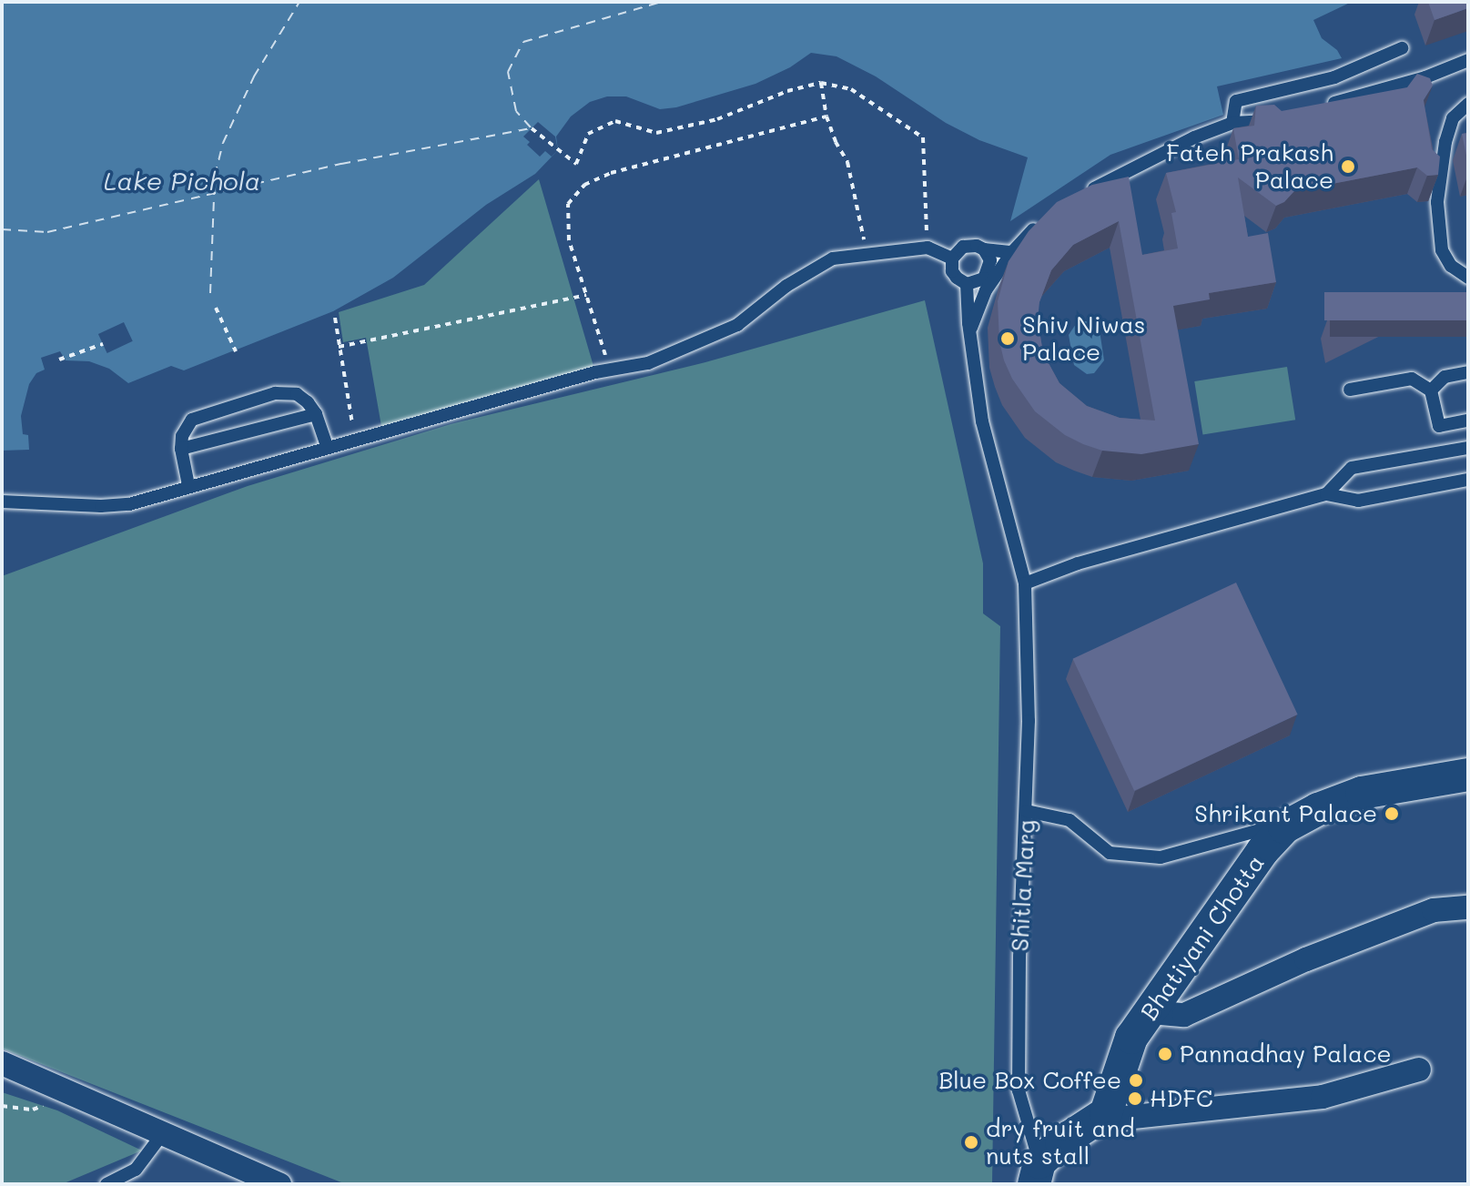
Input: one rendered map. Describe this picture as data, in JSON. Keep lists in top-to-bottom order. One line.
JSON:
{"streets":{"main road":["Bhatiyani Chotta"],"lane":["Shitla Marg"]},"water":["Lake Pichola"],"places":["Fateh Prakash Palace","Shiv Niwas Palace","Shrikant Palace","Pannadhay Palace","Blue Box Coffee","HDFC","dry fruit and nuts stall"]}
